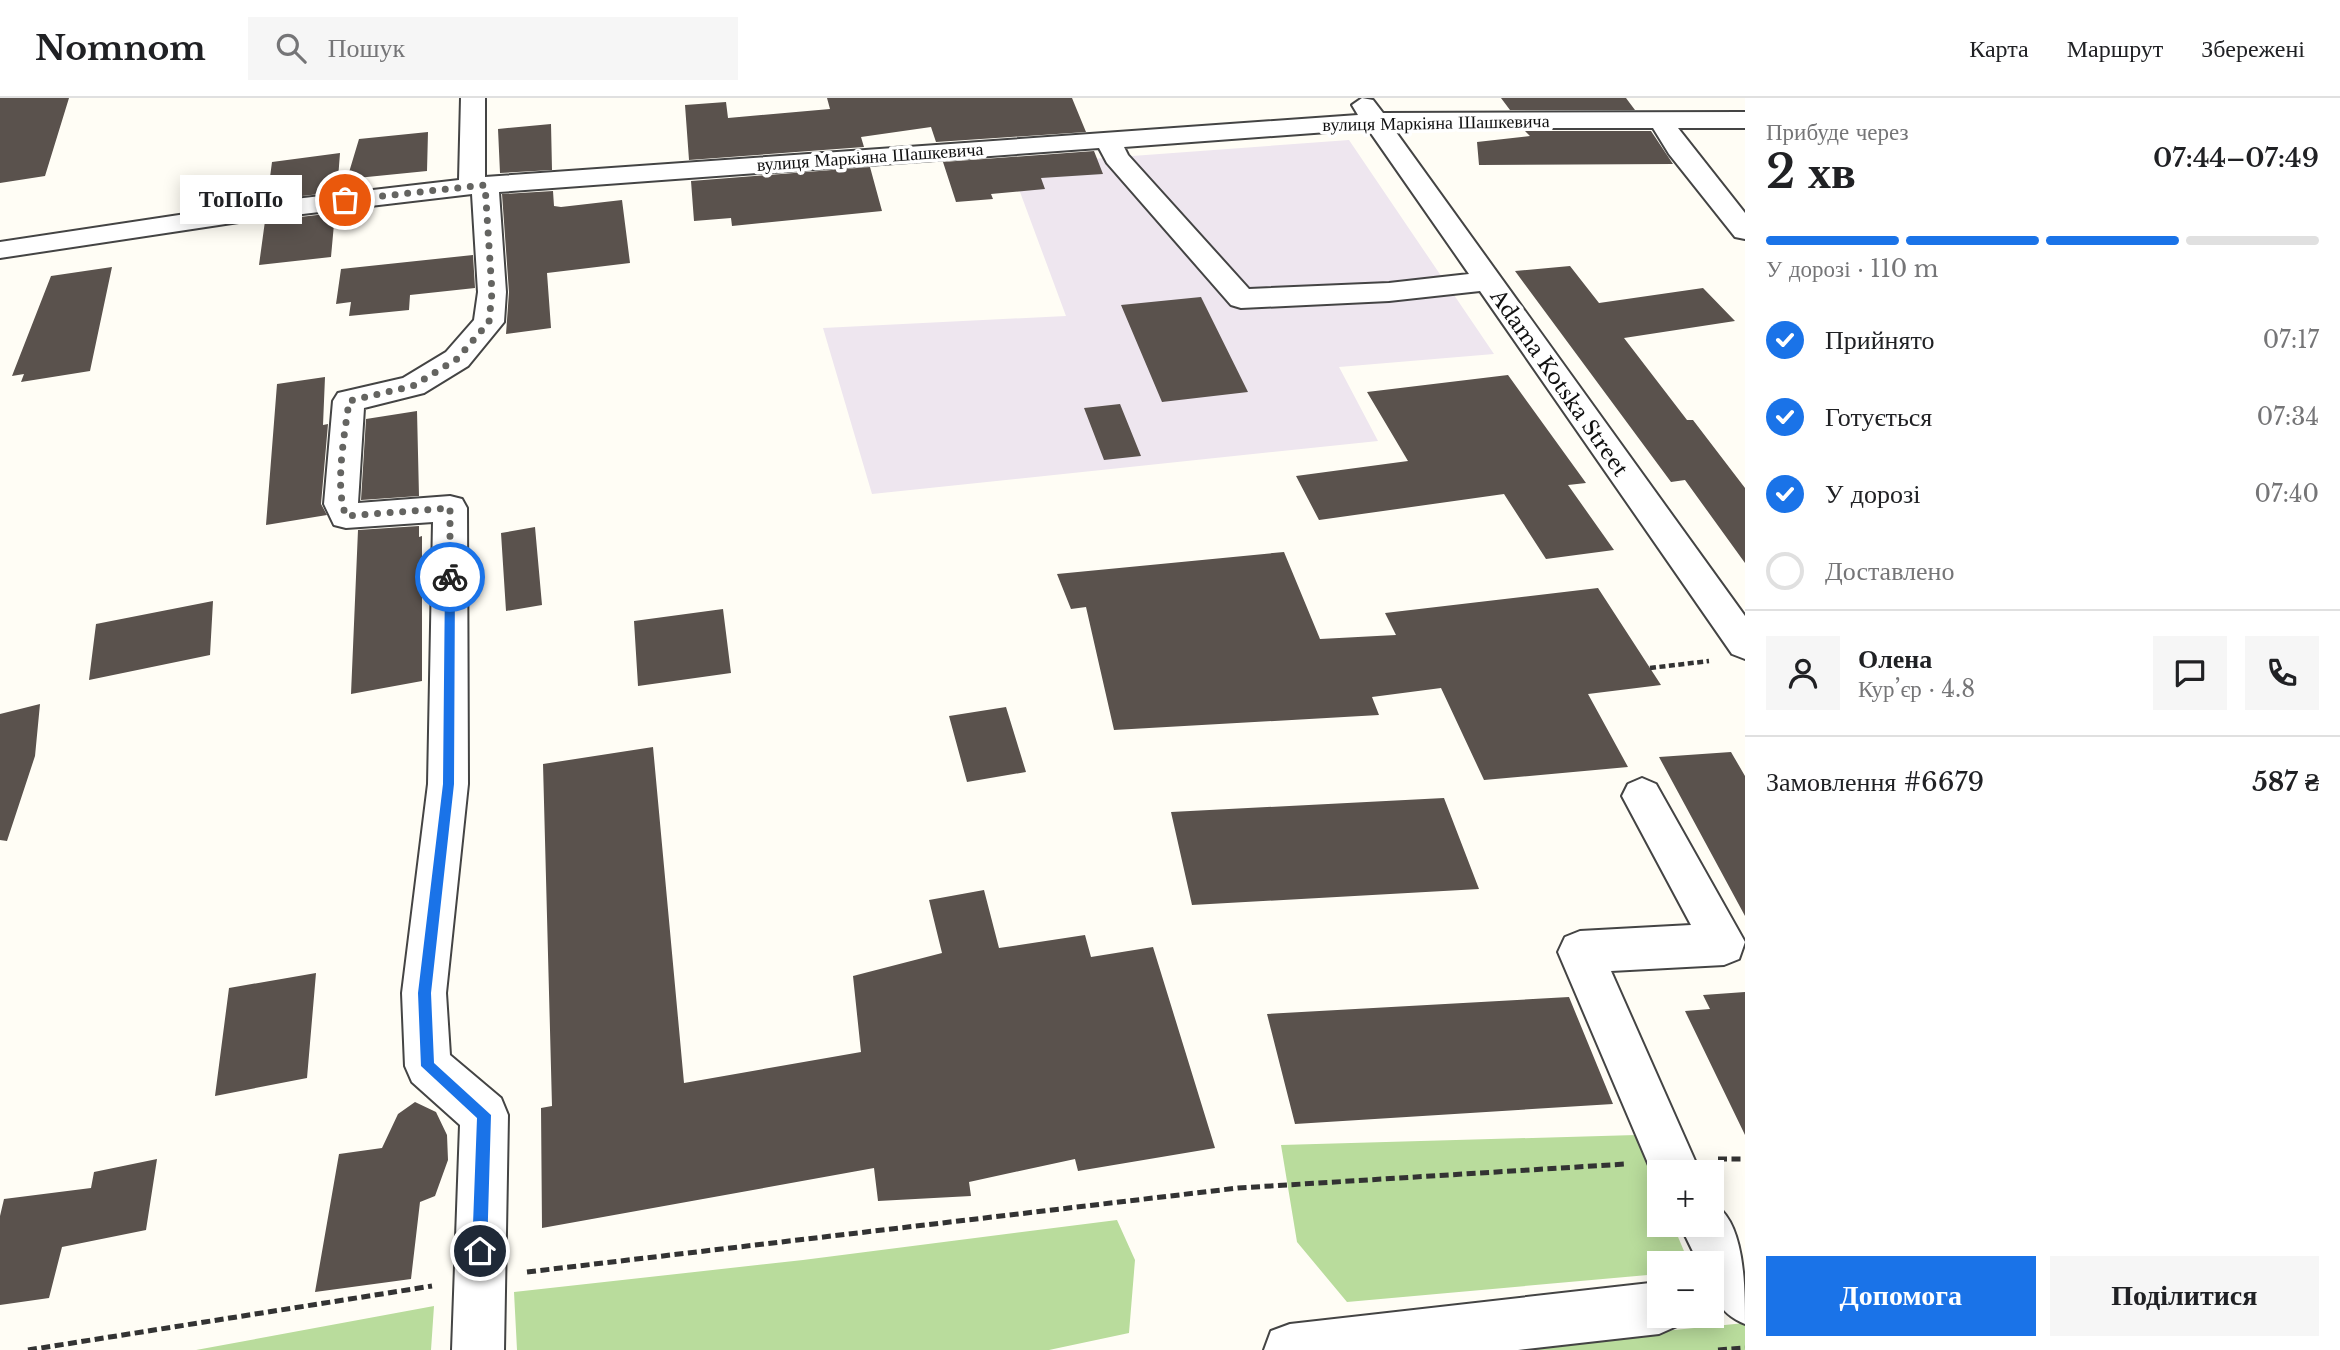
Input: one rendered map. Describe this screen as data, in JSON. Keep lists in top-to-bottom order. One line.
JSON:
{"streets":{"street":["вулиця Маркіяна Шашкевича","Adama Kotska Street"]},"crossings":[["вулиця Маркіяна Шашкевича","Adama Kotska Street"]],"places":["ТоПоПо"],"page":{"header":"Nomnom","search":"Пошук","nav":["Карта","Маршрут","Збережені"],"heading":["2 хв","Прибуде через","07:44–07:49"],"panel":["Олена","Кур’єр · 4.8","Замовлення #6679","587 ₴"],"bubble":"ТоПоПо","bar":"У дорозі · 110 m","list":[["Прийнято","07:17"],["Готується","07:34"],["У дорозі","07:40"],"Доставлено"],"map_buttons":["+","−"],"buttons":["Допомога","Поділитися"]}}
